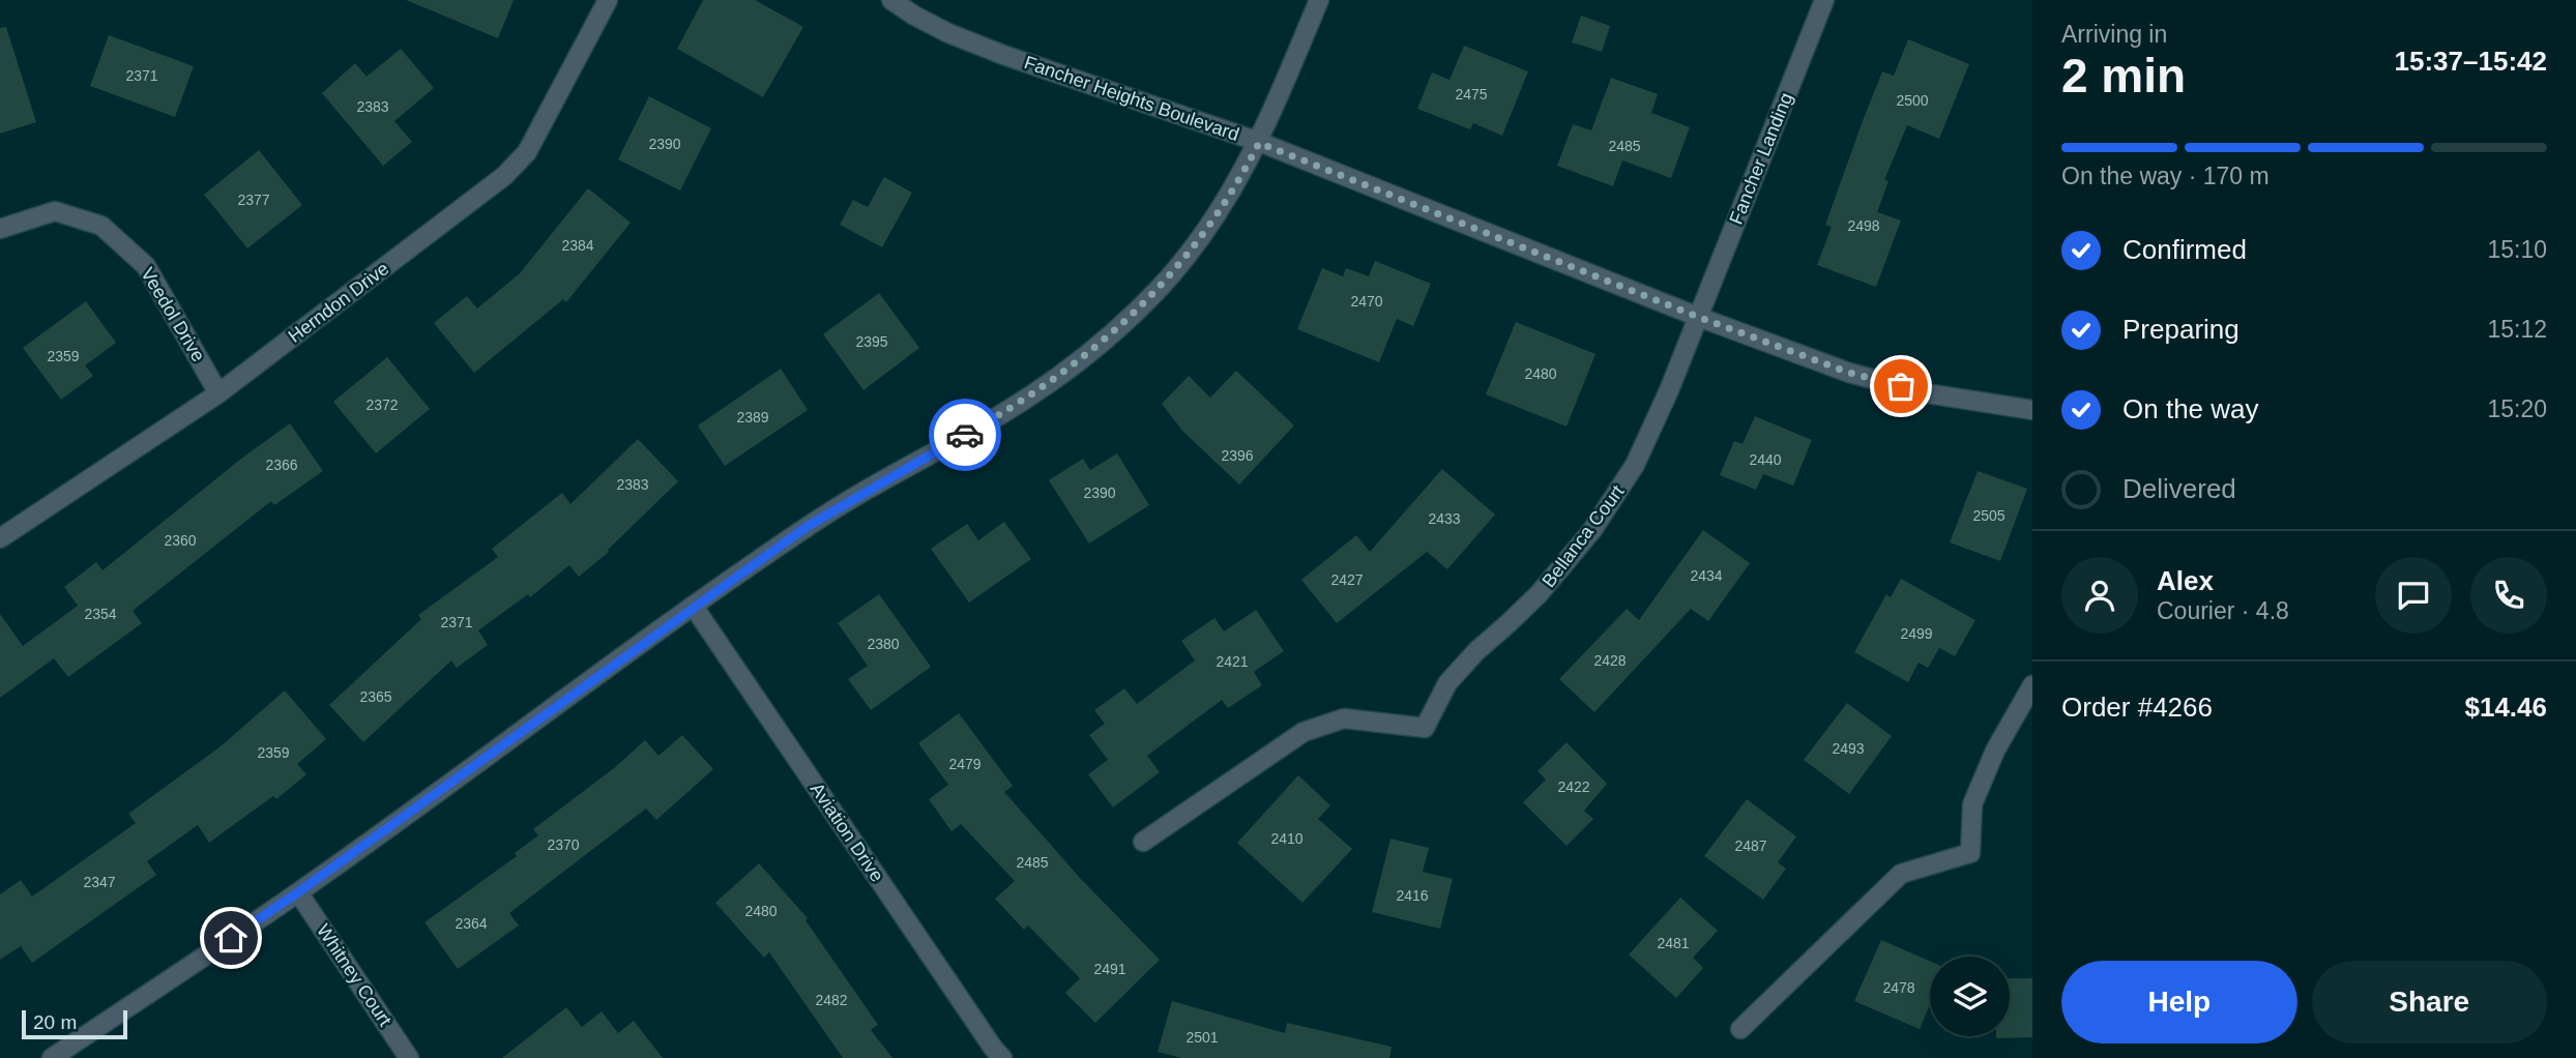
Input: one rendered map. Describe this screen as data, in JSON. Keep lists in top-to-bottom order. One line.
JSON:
{"streets":{"street":["Fancher Heights Boulevard","Fancher Landing","Herndon Drive","Veedol Drive","Bellanca Court","Aviation Drive","Whitney Court"]},"crossings":[["Fancher Heights Boulevard","Fancher Landing"],["Fancher Heights Boulevard","Bellanca Court"],["Fancher Landing","Bellanca Court"],["Herndon Drive","Veedol Drive"]],"house_numbers":["2371","2475","2500","2383","2390","2485","2377","2498","2384","2470","2395","2359","2480","2372","2389","2396","2440","2366","2383","2390","2505","2433","2360","2434","2427","2354","2371","2499","2380","2428","2421","2365","2493","2359","2479","2422","2410","2370","2487","2485","2347","2416","2480","2364","2481","2491","2478","2482","2501"],"scale_bar":"20 m","page":{"heading":["2 min","Arriving in","15:37–15:42"],"panel":["Alex","Courier · 4.8","Order #4266","$14.46"],"bar":"On the way · 170 m","list":[["Confirmed","15:10"],["Preparing","15:12"],["On the way","15:20"],"Delivered"],"buttons":["Help","Share"],"scale":"20 m"}}
